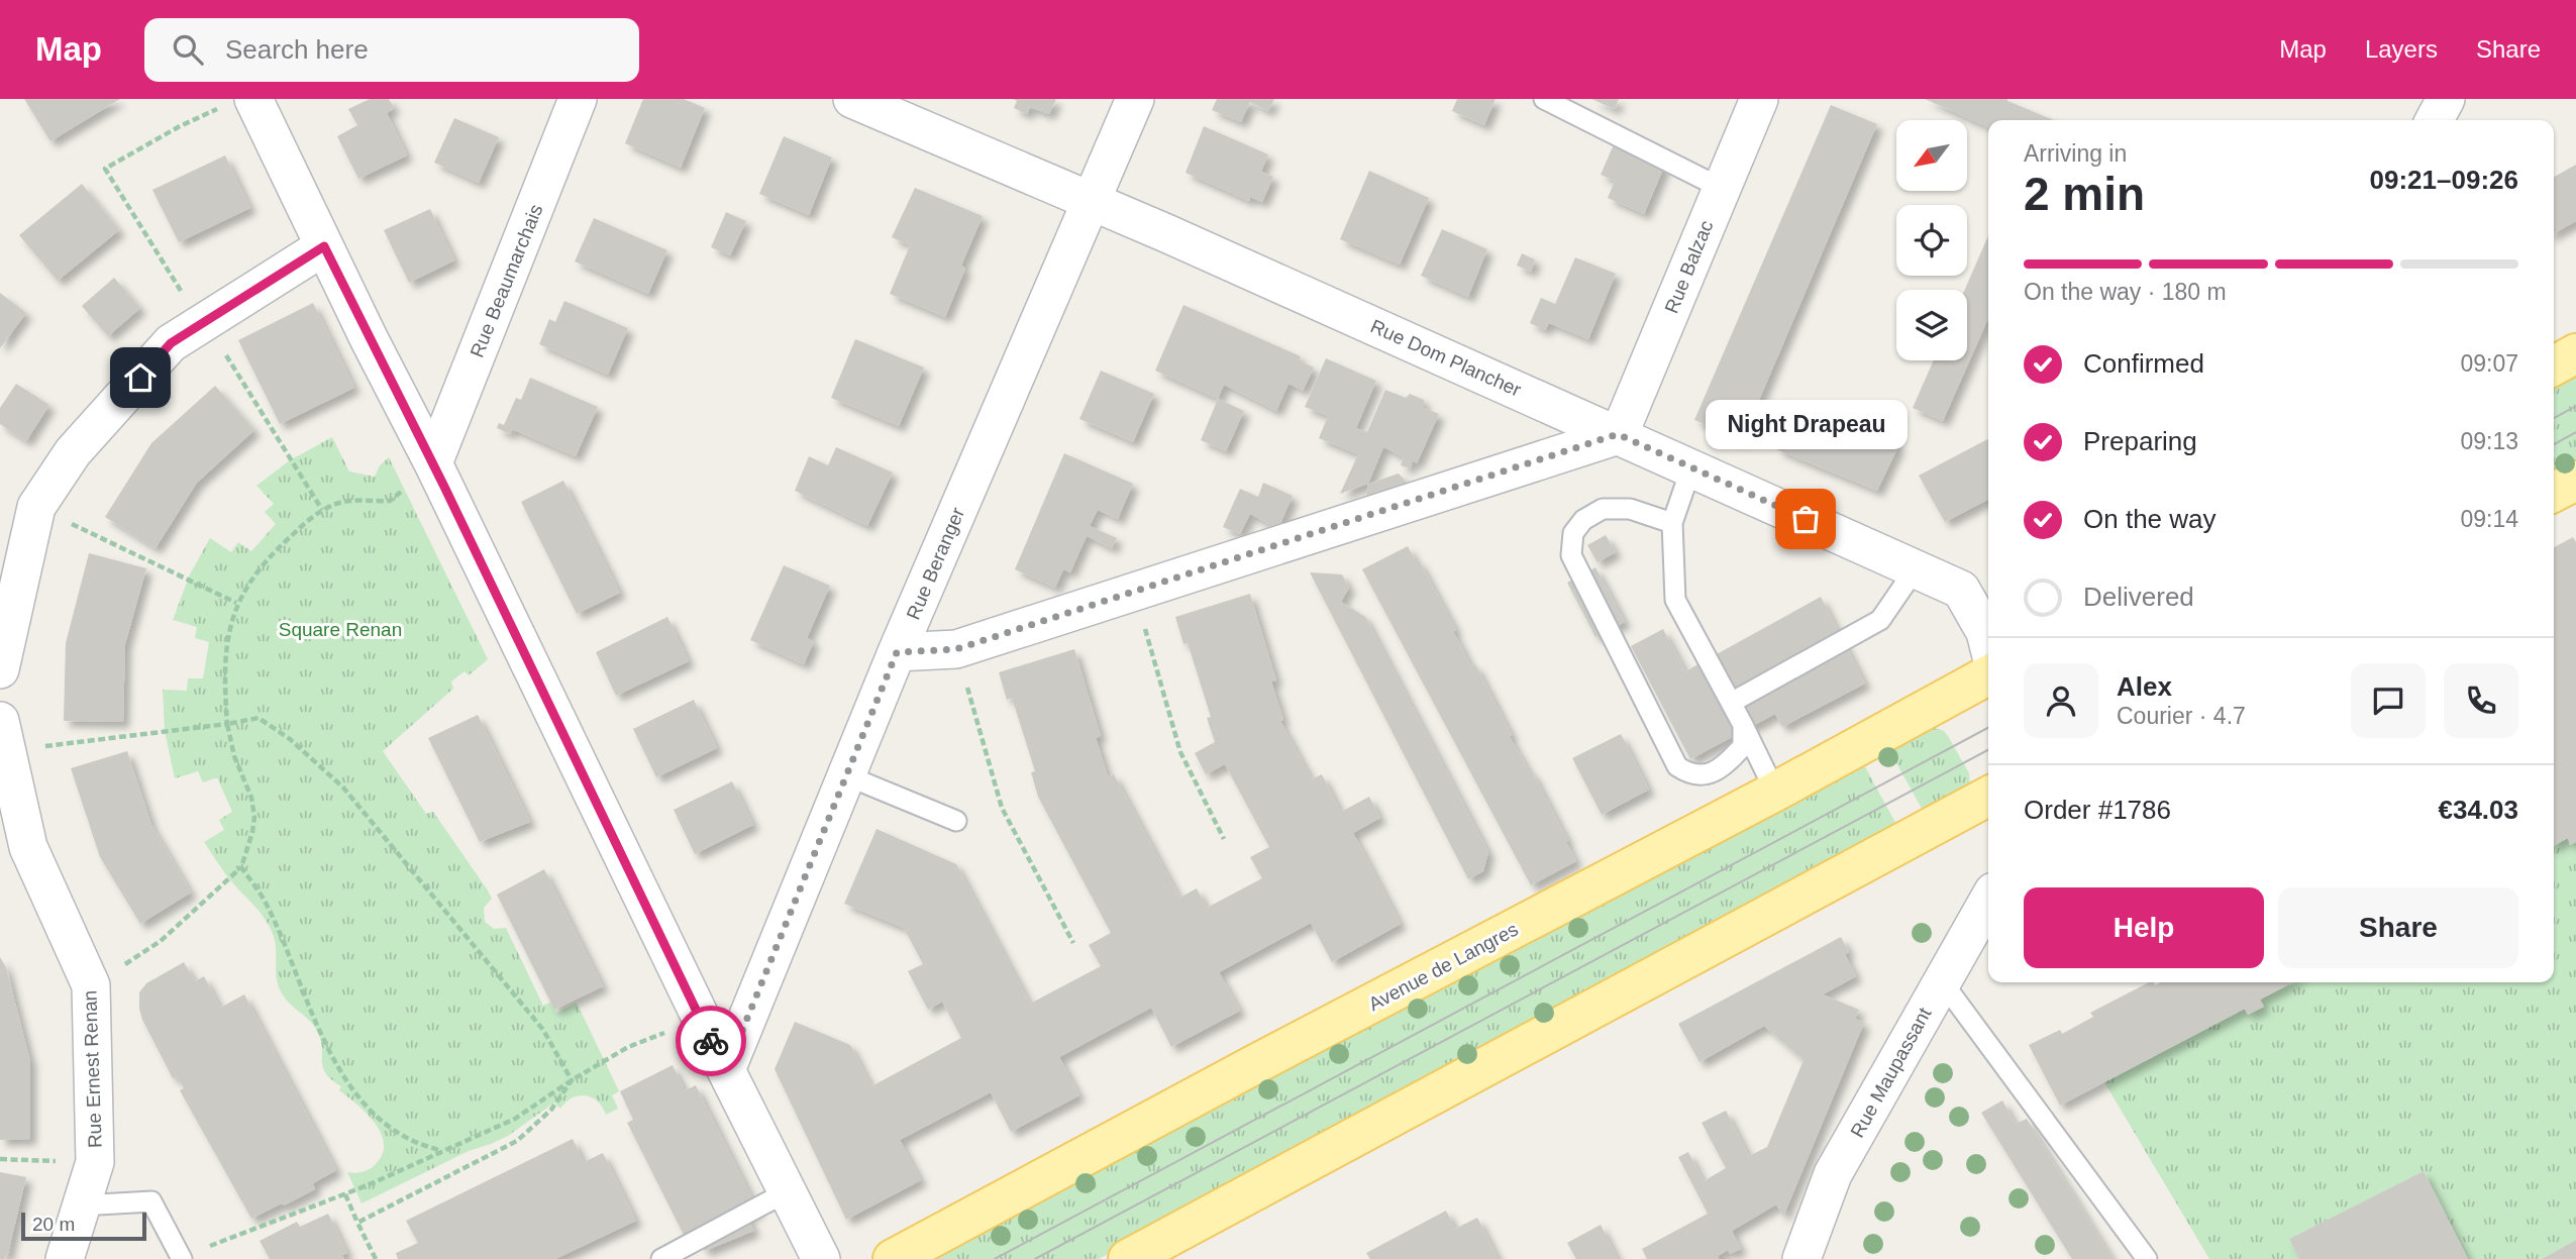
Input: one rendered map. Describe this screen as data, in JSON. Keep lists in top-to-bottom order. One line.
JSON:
{"streets":{"main road":["Avenue de Langres"],"street":["Rue Balzac","Rue Beaumarchais","Rue Dom Plancher","Rue Beranger","Rue Ernest Renan","Rue Maupassant"]},"crossings":[["Rue Balzac","Rue Dom Plancher"],["Rue Dom Plancher","Rue Beranger"]],"parks":["Square Renan"],"places":["Night Drapeau"],"scale_bar":"20 m","north":"bottom left","page":{"header":"Map","search":"Search here","nav":["Map","Layers","Share"],"heading":["2 min","Arriving in","09:21–09:26"],"panel":["Alex","Courier · 4.7","Order #1786","€34.03"],"bar":"On the way · 180 m","list":[["Confirmed","09:07"],["Preparing","09:13"],["On the way","09:14"],"Delivered"],"bubble":"Night Drapeau","buttons":["Help","Share"],"scale":"20 m"}}
